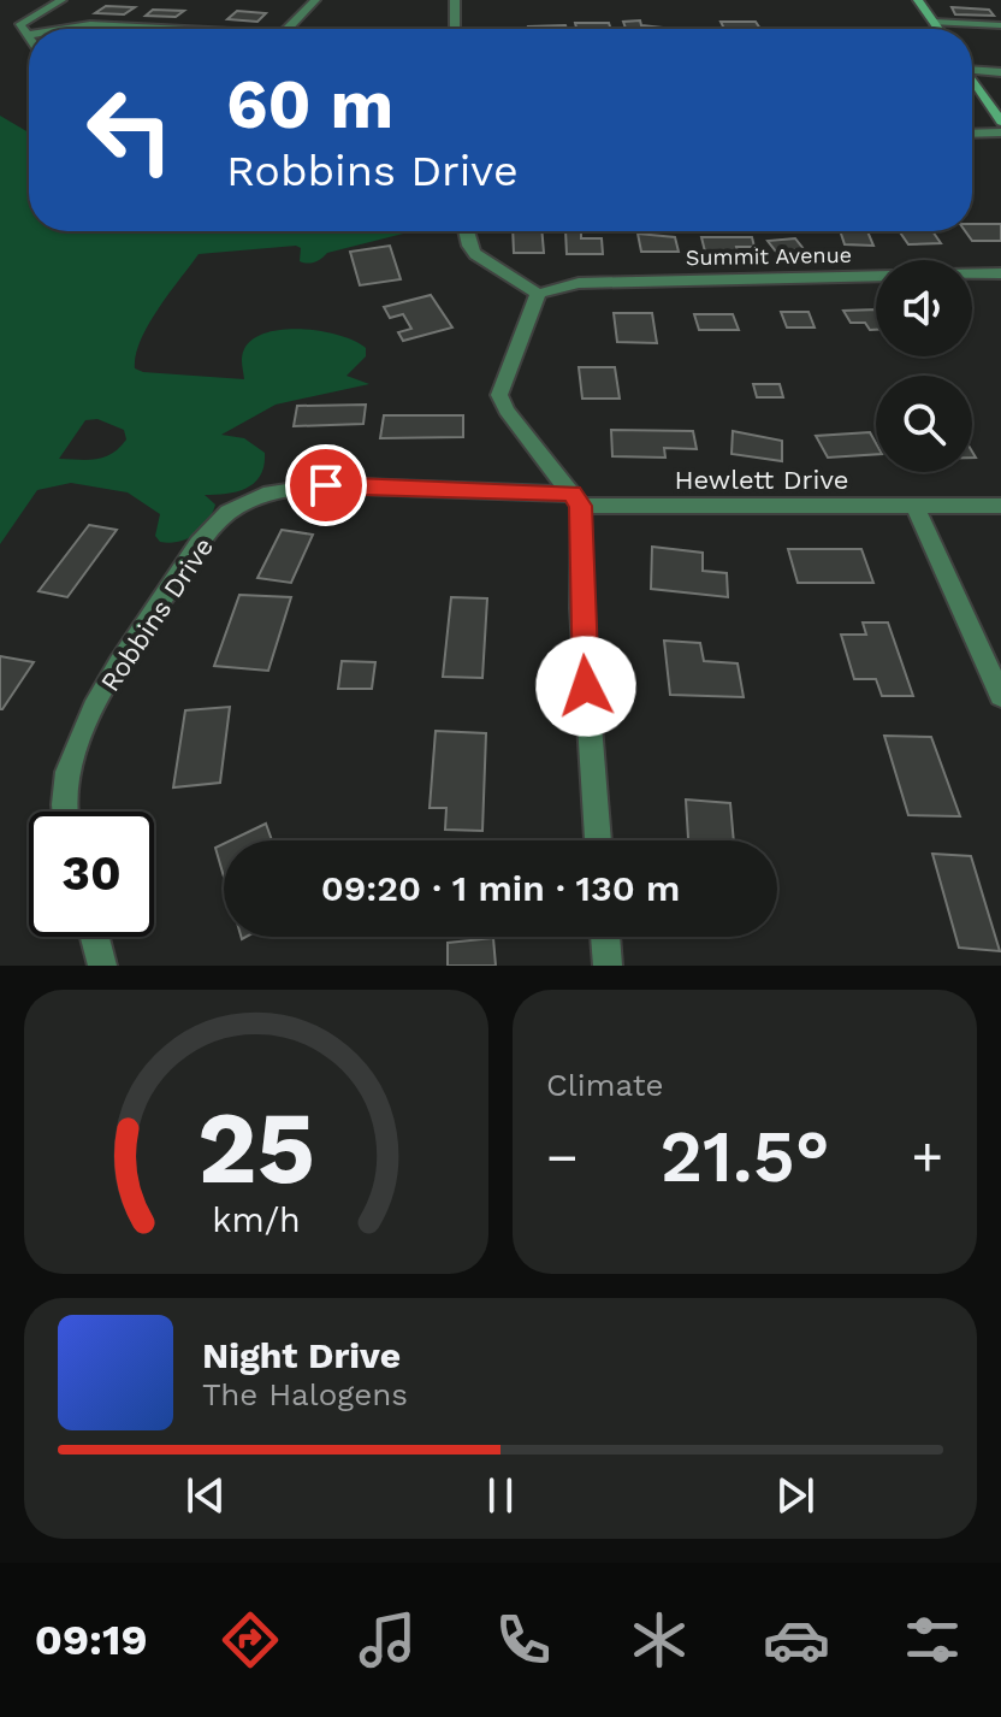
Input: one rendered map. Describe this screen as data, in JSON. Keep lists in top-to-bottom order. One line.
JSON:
{"streets":{"street":["Summit Avenue","Hewlett Drive","Robbins Drive"]},"crossings":[["Hewlett Drive","Robbins Drive"]],"page":{"turn":["60 m","Robbins Drive"],"limit":"30","trip":"09:20 · 1 min · 130 m","tile":"Climate","heat":["−","21.5°","+"],"song":["Night Drive","The Halogens"],"tabs":"09:19","gauge":["25","km/h"]}}
